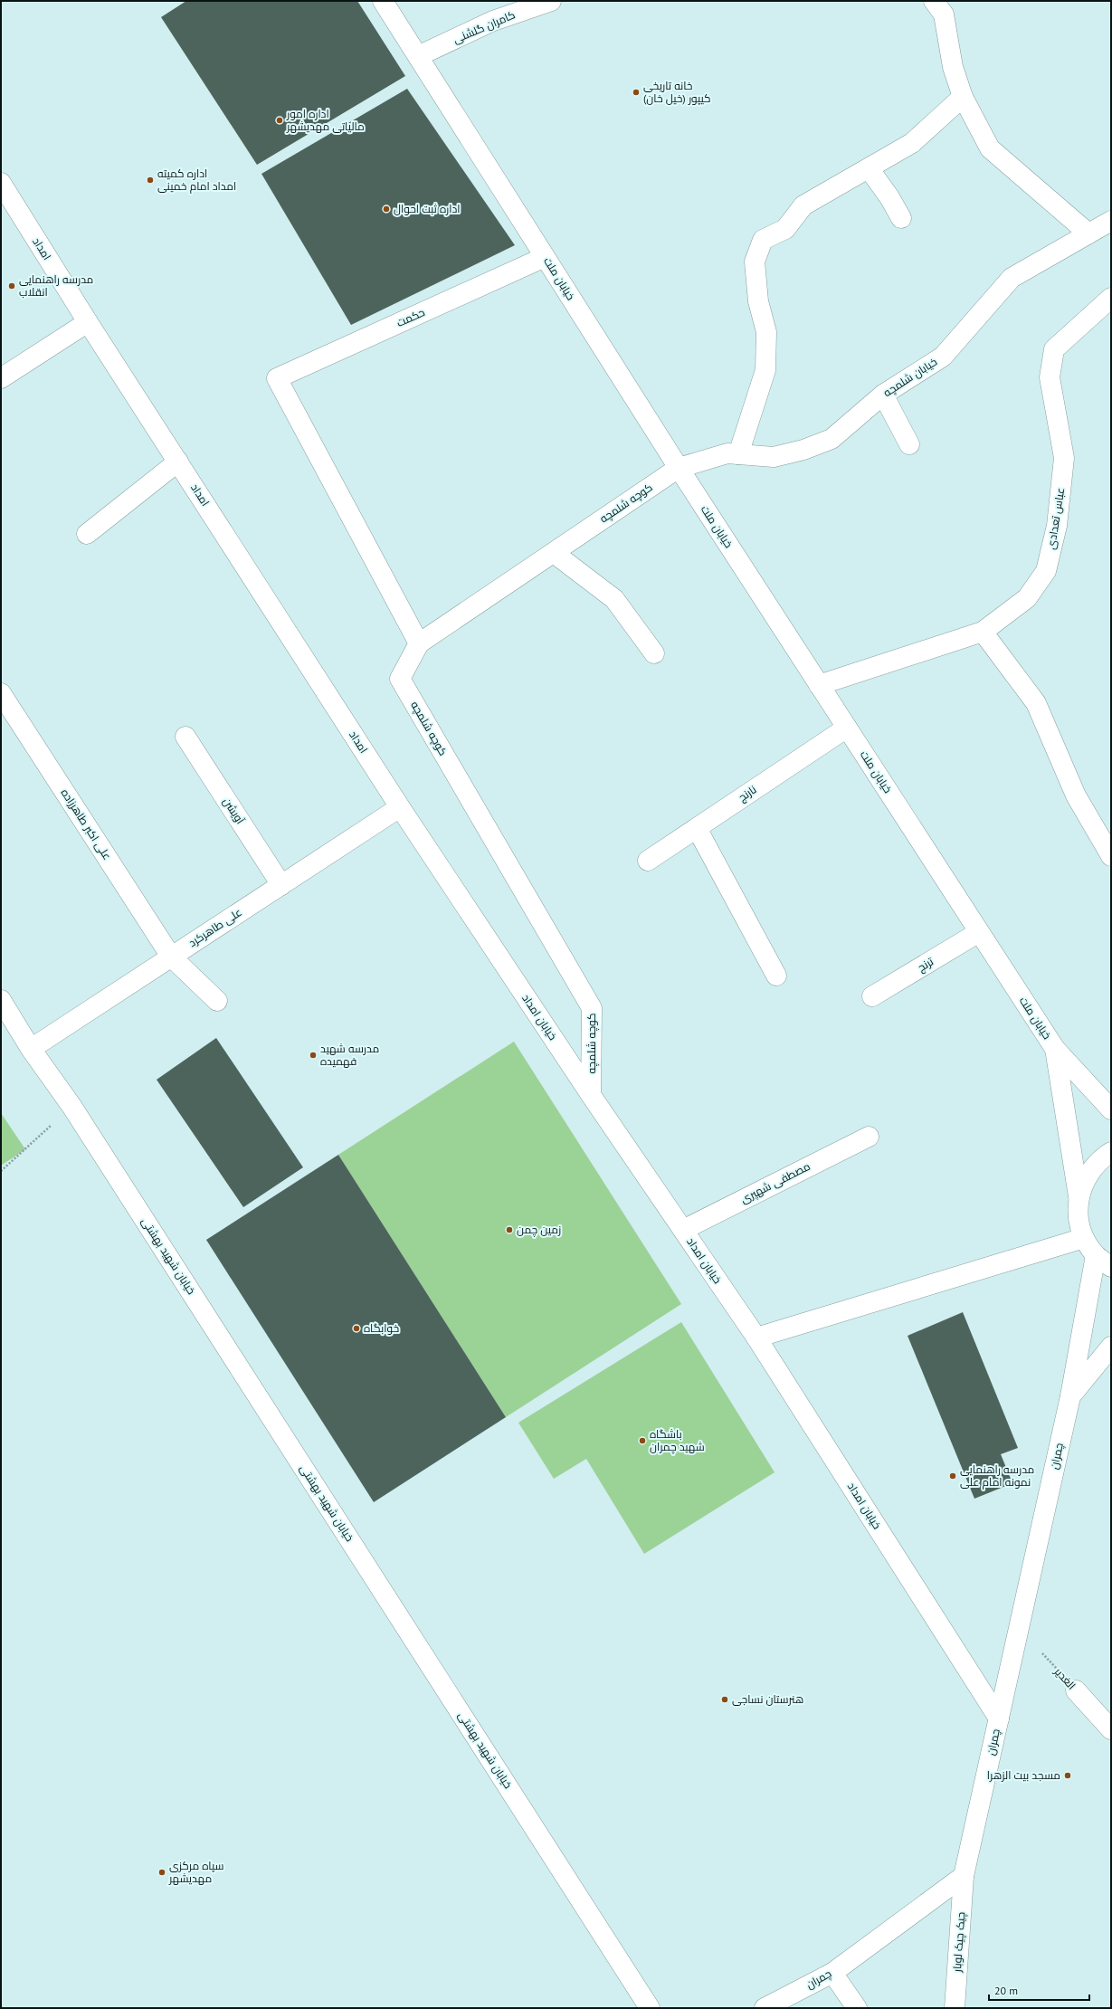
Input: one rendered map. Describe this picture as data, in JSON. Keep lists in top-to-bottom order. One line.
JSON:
{"streets":{"street":["کامران گلشنی","امداد","خیابان ملت","حکمت","خیابان شلمچه","کوچه شلمچه","عباس تعدادی","نارنج","آویشن","علی اکبر طاهرزاده","علی طاهرکرد","ترنج","خیابان امداد","مصطفی شهپری","خیابان شهید بهشتی","چمران","الغدیر","چیک چیک لوبار"]},"crossings":[["کامران گلشنی","خیابان ملت"],["امداد","علی طاهرکرد"],["امداد","خیابان امداد"],["خیابان ملت","حکمت"],["خیابان ملت","خیابان شلمچه"],["خیابان ملت","کوچه شلمچه"],["خیابان ملت","عباس تعدادی"],["خیابان ملت","نارنج"],["خیابان ملت","ترنج"],["حکمت","کوچه شلمچه"],["خیابان شلمچه","کوچه شلمچه"],["کوچه شلمچه","خیابان امداد"],["آویشن","علی طاهرکرد"],["علی اکبر طاهرزاده","علی طاهرکرد"],["علی طاهرکرد","خیابان امداد"],["علی طاهرکرد","خیابان شهید بهشتی"],["خیابان امداد","مصطفی شهپری"],["خیابان امداد","چمران"],["چمران","الغدیر"],["چمران","چیک چیک لوبار"]],"places":["خانه تاریخی کیپور (خیل خان)","اداره امور مالیاتی مهدیشهر","اداره کمیته امداد امام خمینی","اداره ثبت احوال","مدرسه راهنمایی انقلاب","مدرسه شهید فهمیده","زمین چمن","خوابگاه","باشگاه شهید چمران","مدرسه راهنمایی نمونه امام علی","هنرستان نساجی","مسجد بیت الزهرا","سپاه مرکزی مهدیشهر"],"scale_bar":"20 m"}
